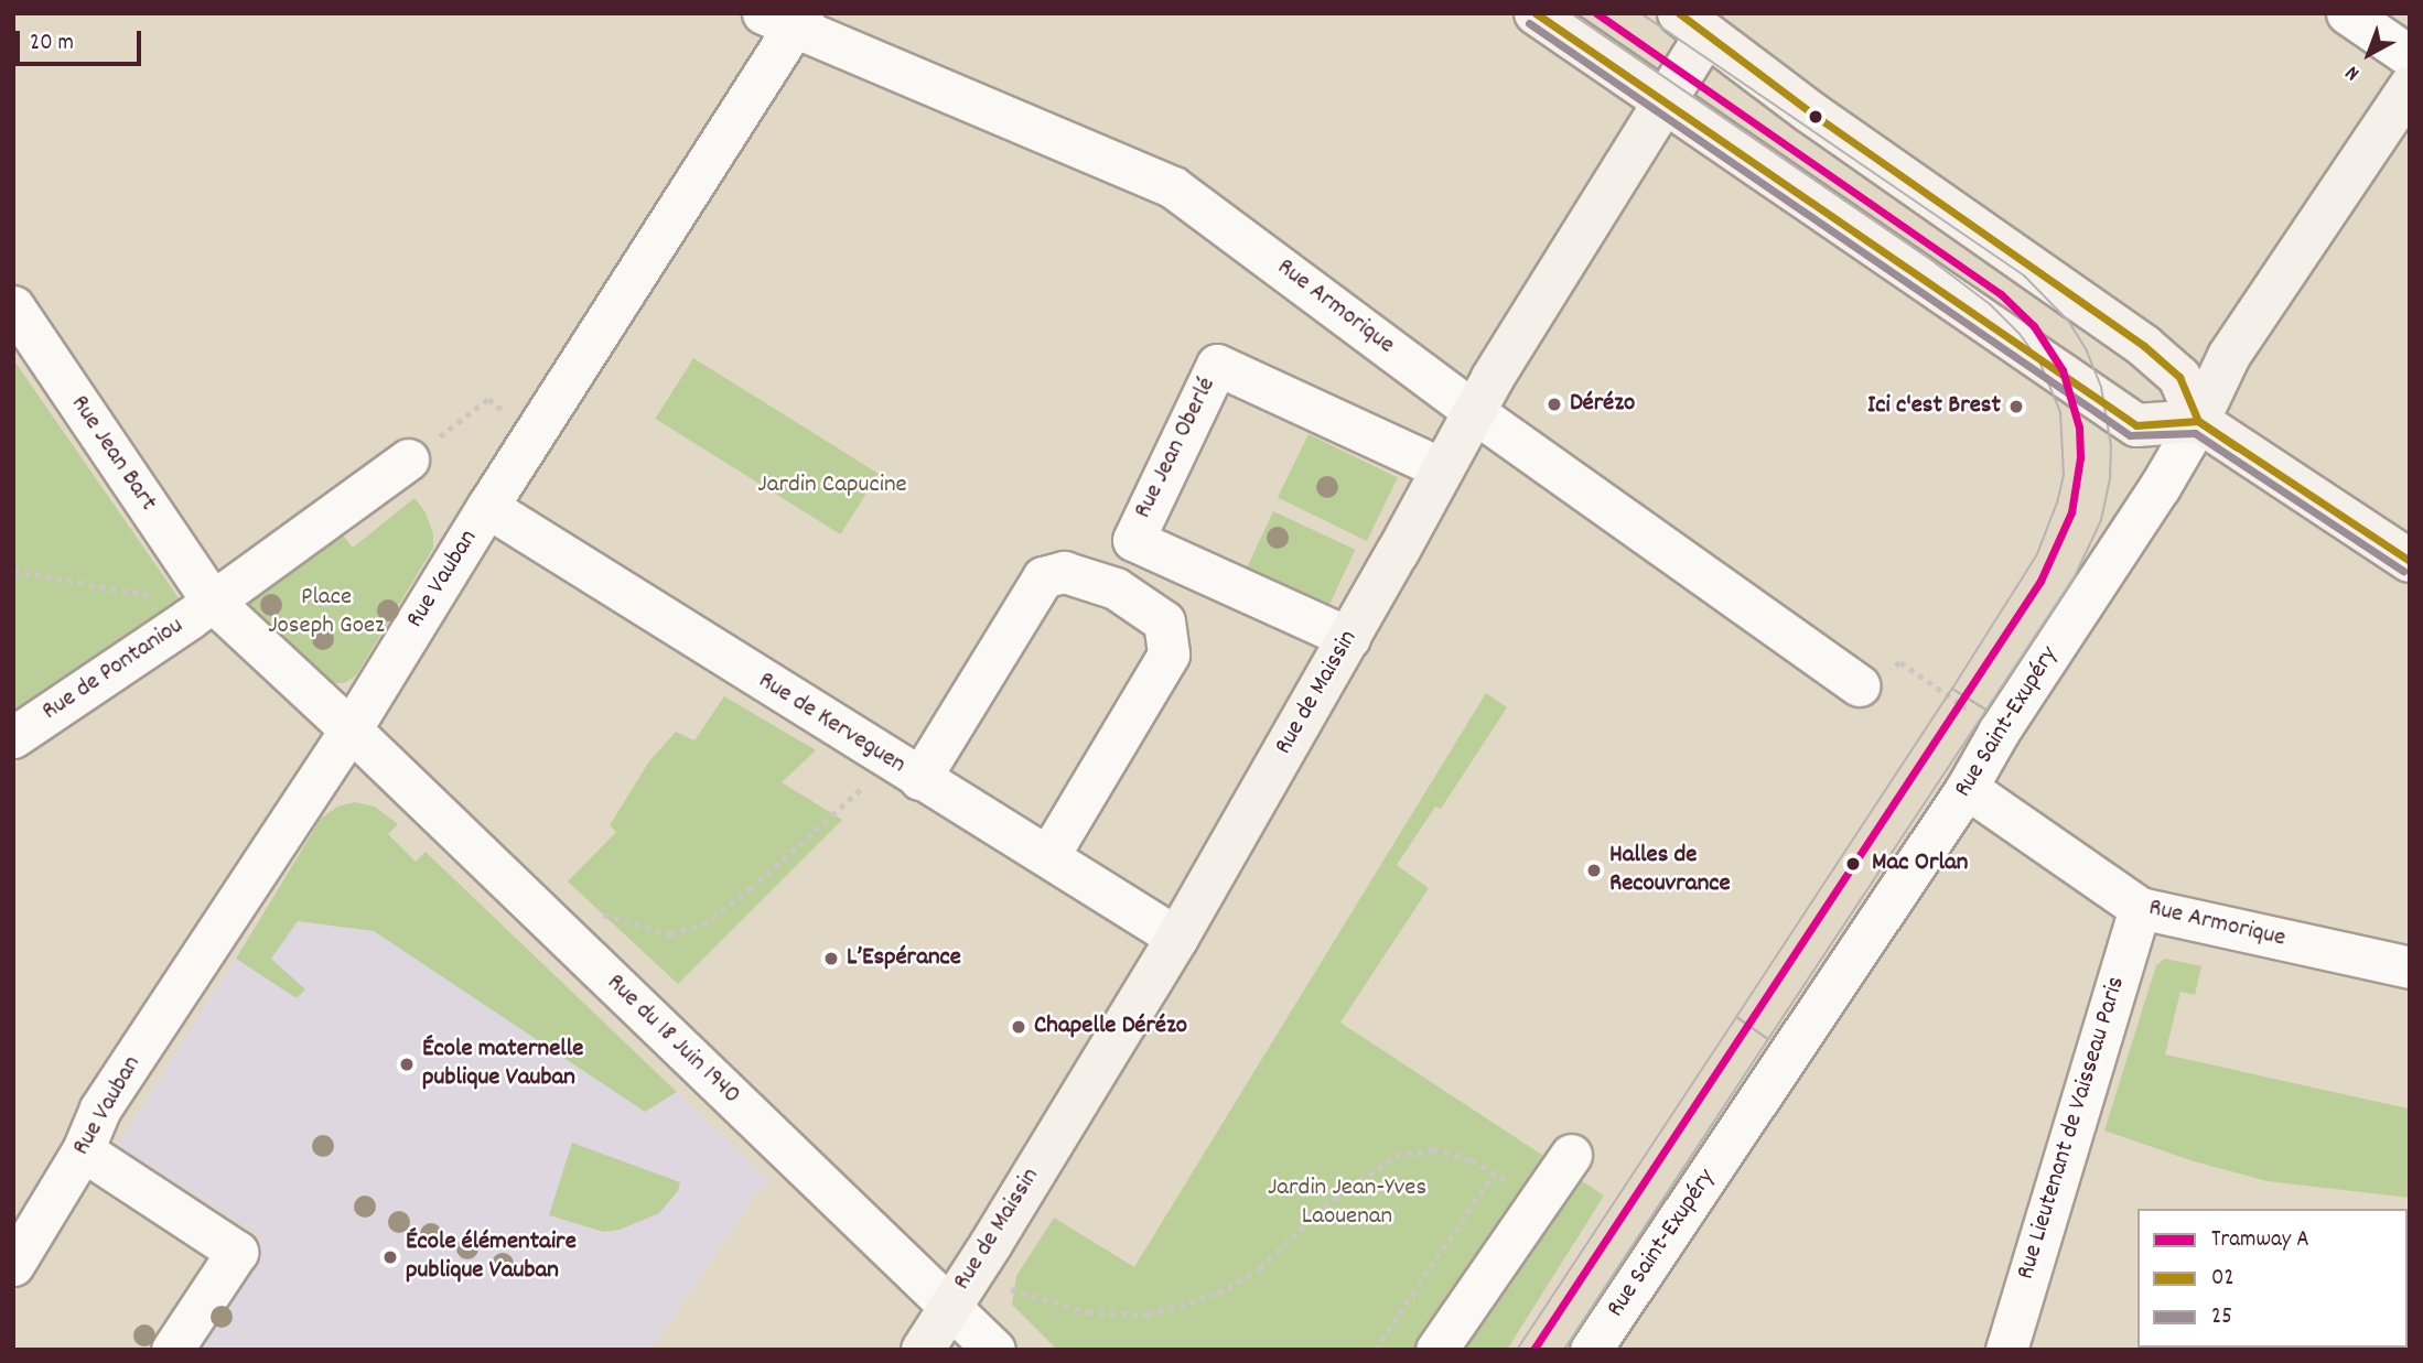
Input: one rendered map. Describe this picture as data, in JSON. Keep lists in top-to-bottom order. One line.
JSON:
{"streets":{"street":["Rue Armorique","Rue Jean Oberlé","Rue Jean Bart","Rue Vauban","Rue de Pontaniou","Rue de Maissin","Rue Saint-Exupéry","Rue de Kerveguen","Rue du 18 Juin 1940","Rue Lieutenant de Vaisseau Paris"]},"crossings":[["Rue Armorique","Rue Vauban"],["Rue Armorique","Rue de Maissin"],["Rue Armorique","Rue Saint-Exupéry"],["Rue Armorique","Rue Lieutenant de Vaisseau Paris"],["Rue Jean Oberlé","Rue de Maissin"],["Rue Jean Bart","Rue de Pontaniou"],["Rue Vauban","Rue de Kerveguen"],["Rue Vauban","Rue du 18 Juin 1940"],["Rue de Maissin","Rue de Kerveguen"],["Rue de Maissin","Rue du 18 Juin 1940"]],"parks":["Jardin Capucine","Place Joseph Goez","Jardin Jean-Yves Laouenan"],"places":["Dérézo","Ici c'est Brest","Mac Orlan","Halles de Recouvrance","L’Espérance","Chapelle Dérézo","École maternelle publique Vauban","École élémentaire publique Vauban"],"lines":["tram line A","transit line 02","transit line 25"],"legend":["Tramway A","02","25"],"scale_bar":"20 m","north":"bottom left"}
